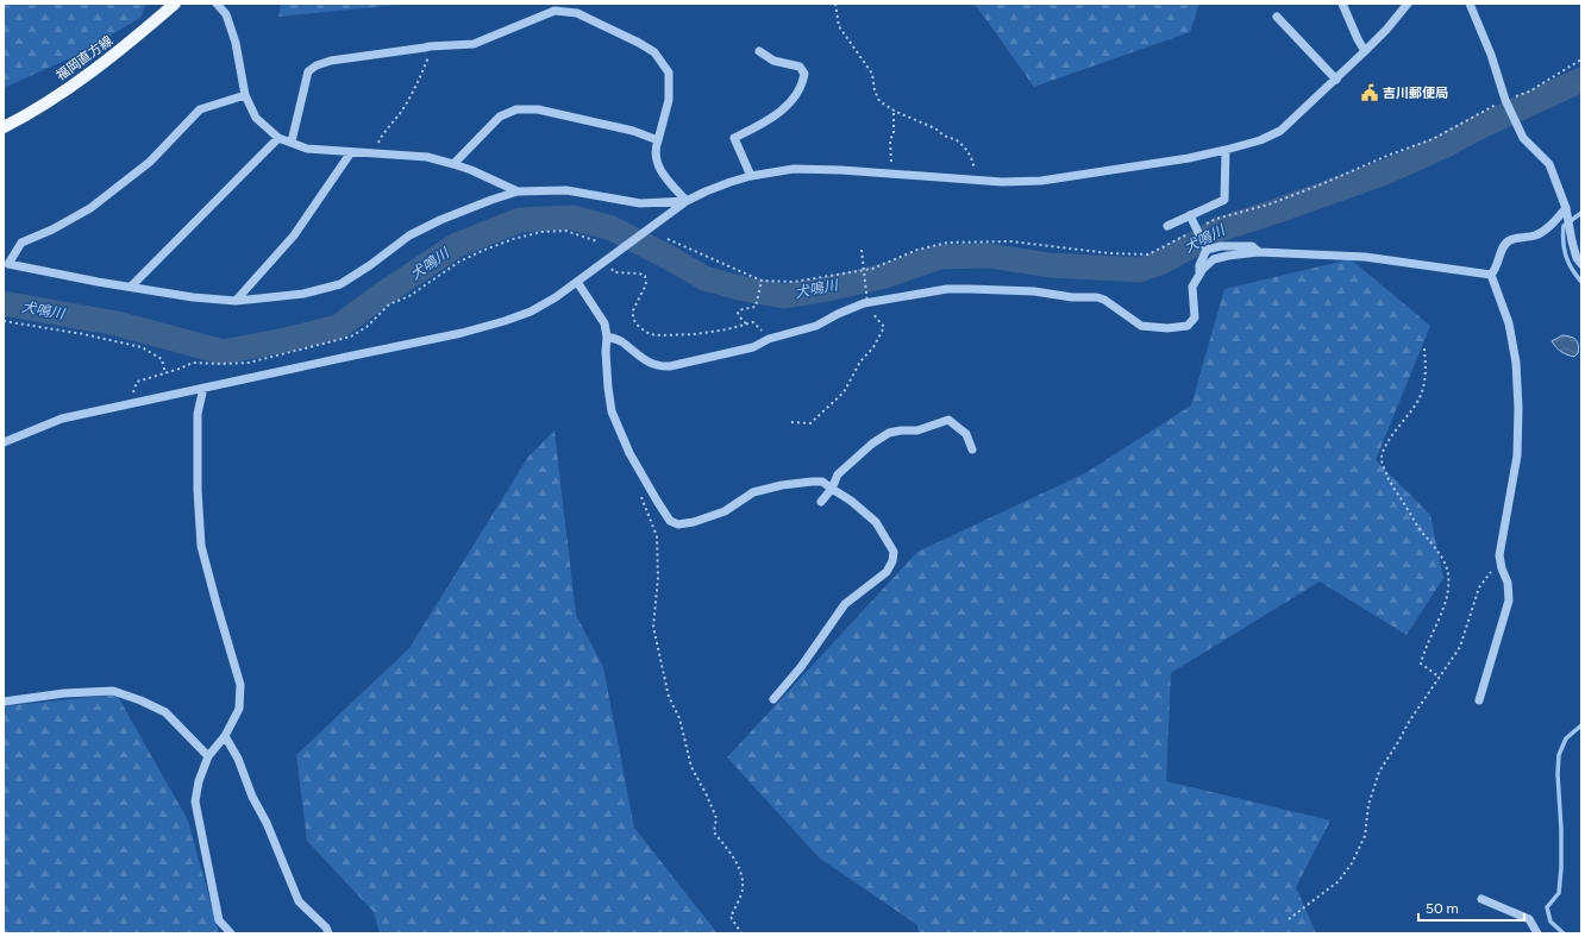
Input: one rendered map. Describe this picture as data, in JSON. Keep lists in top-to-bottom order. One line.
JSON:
{"streets":{"main road":["福岡直方線"]},"water":["犬鳴川"],"places":{"public building":["吉川郵便局"]},"scale_bar":"50 m"}
